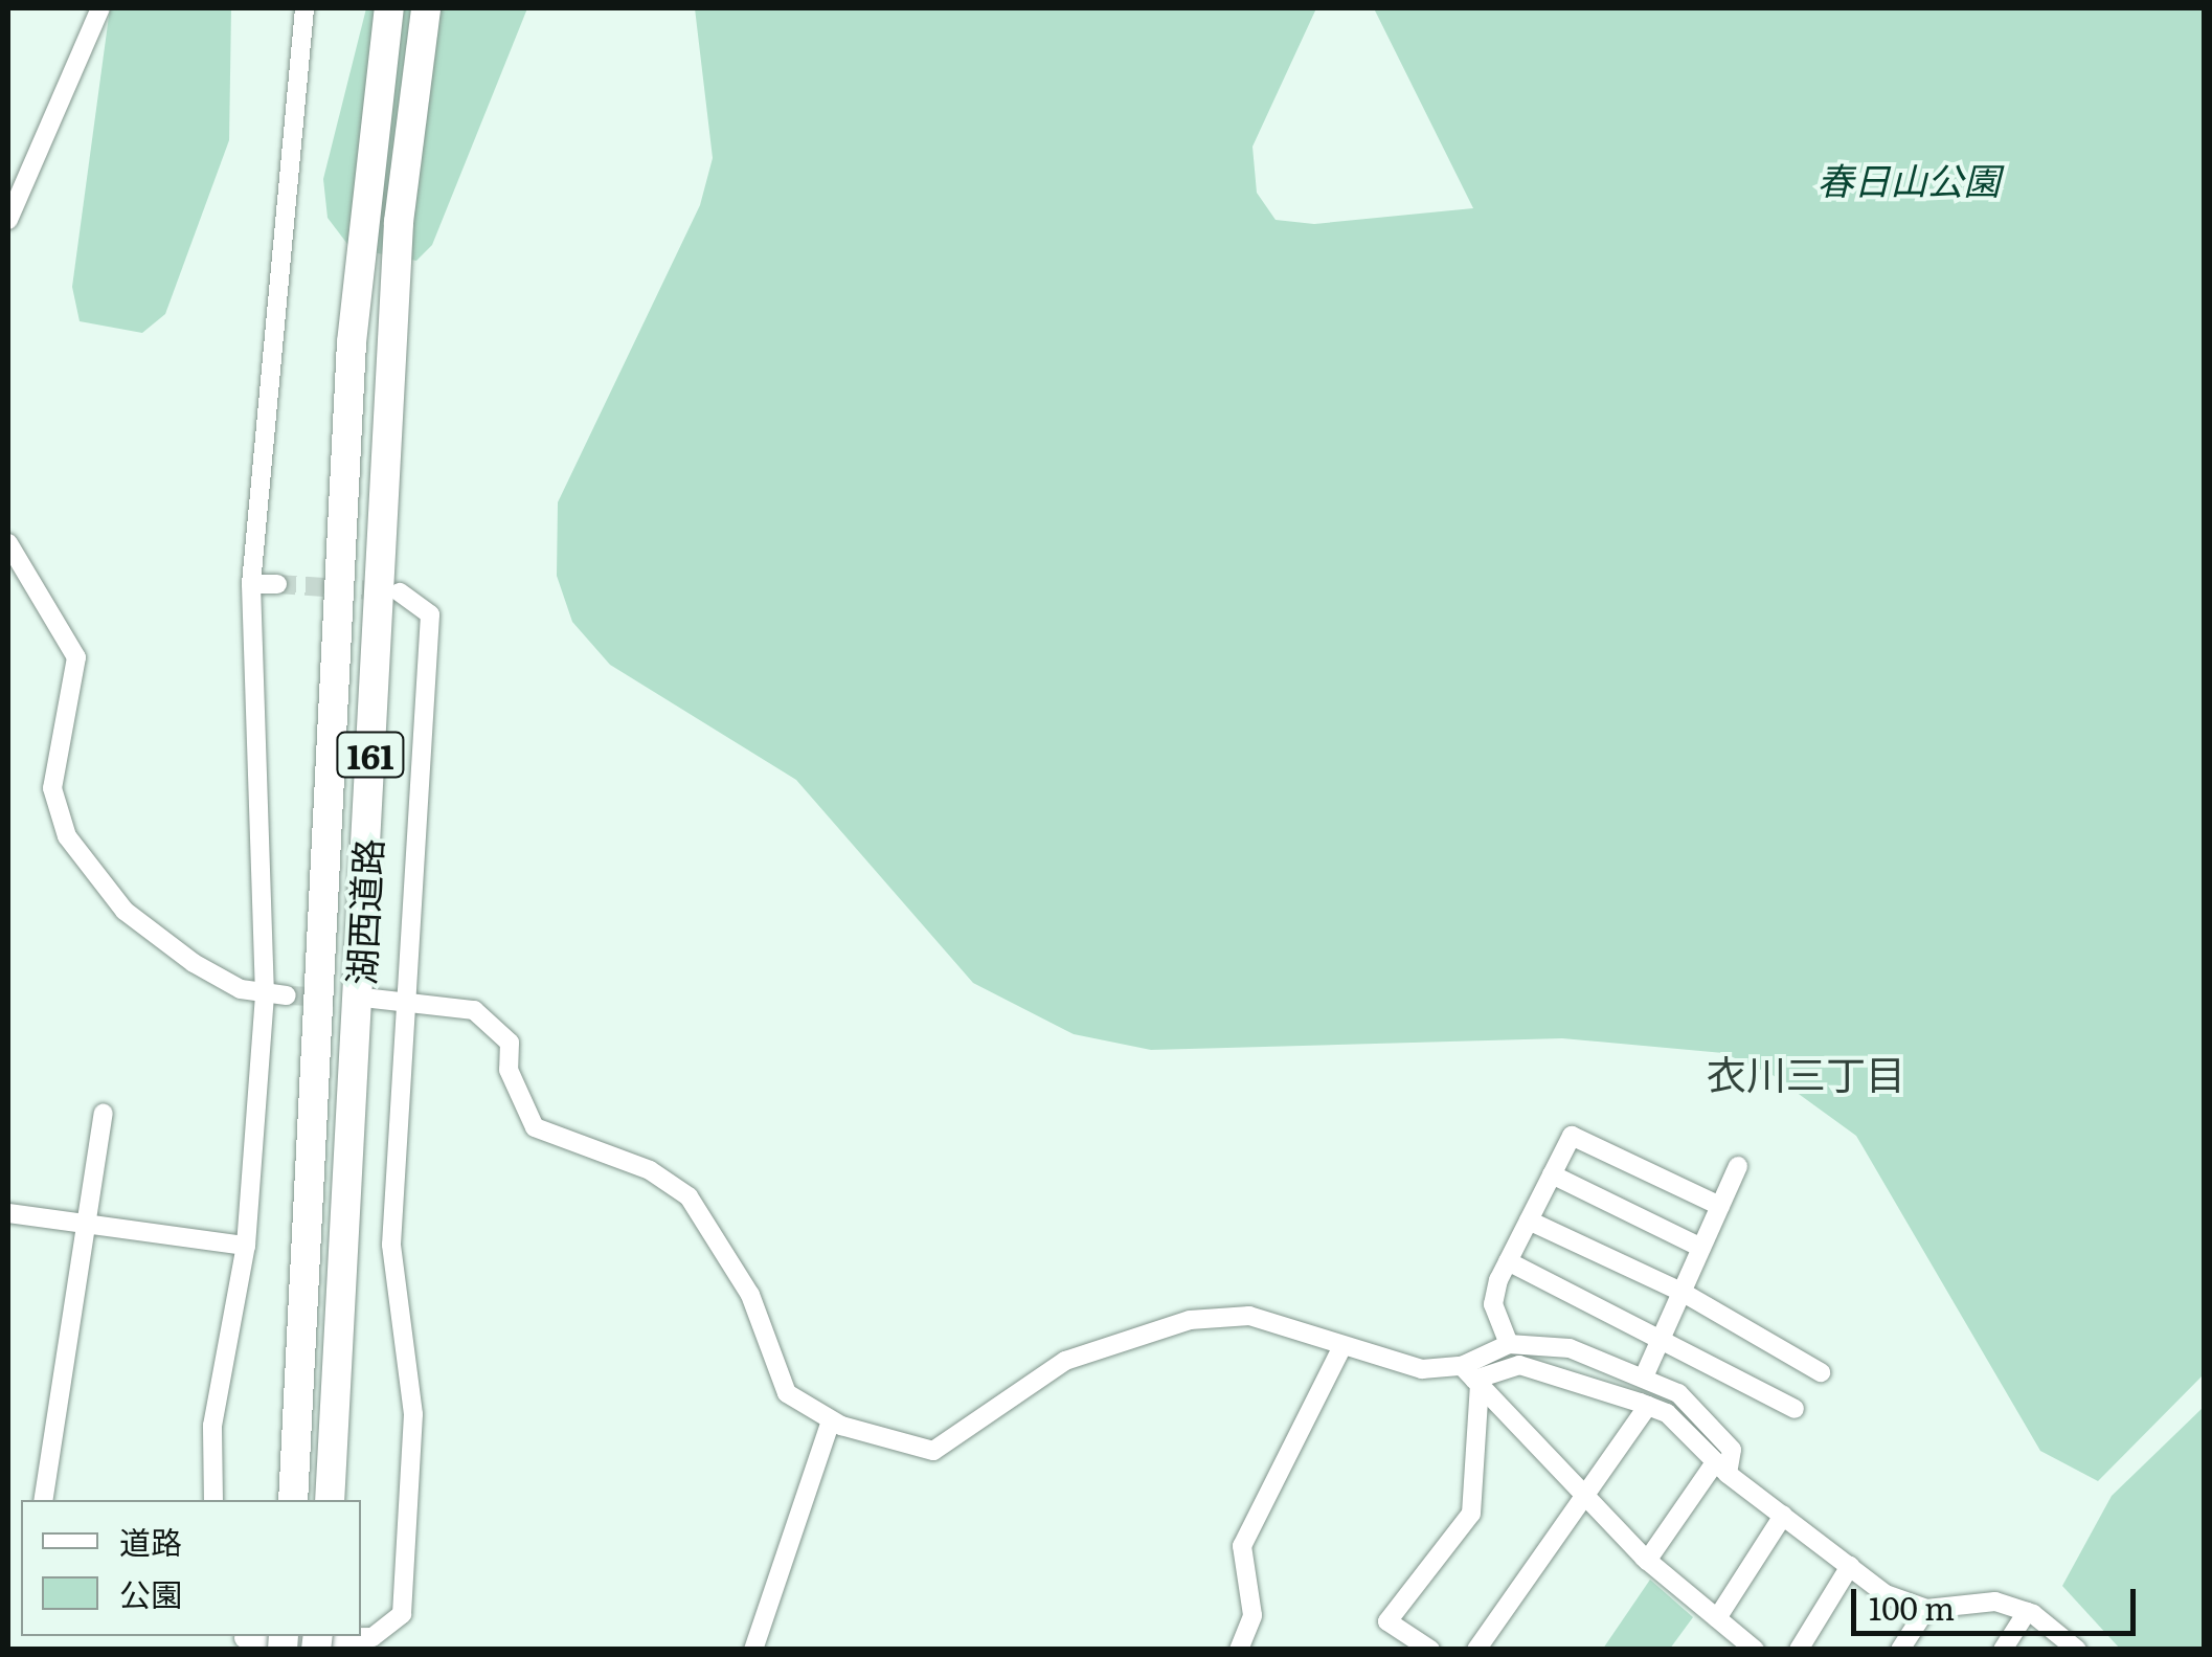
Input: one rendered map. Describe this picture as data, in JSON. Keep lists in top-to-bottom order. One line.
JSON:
{"streets":{"highway":["161","湖西道路"]},"districts":["衣川三丁目"],"parks":["春日山公園"],"legend":["道路","公園"],"scale_bar":"100 m"}
